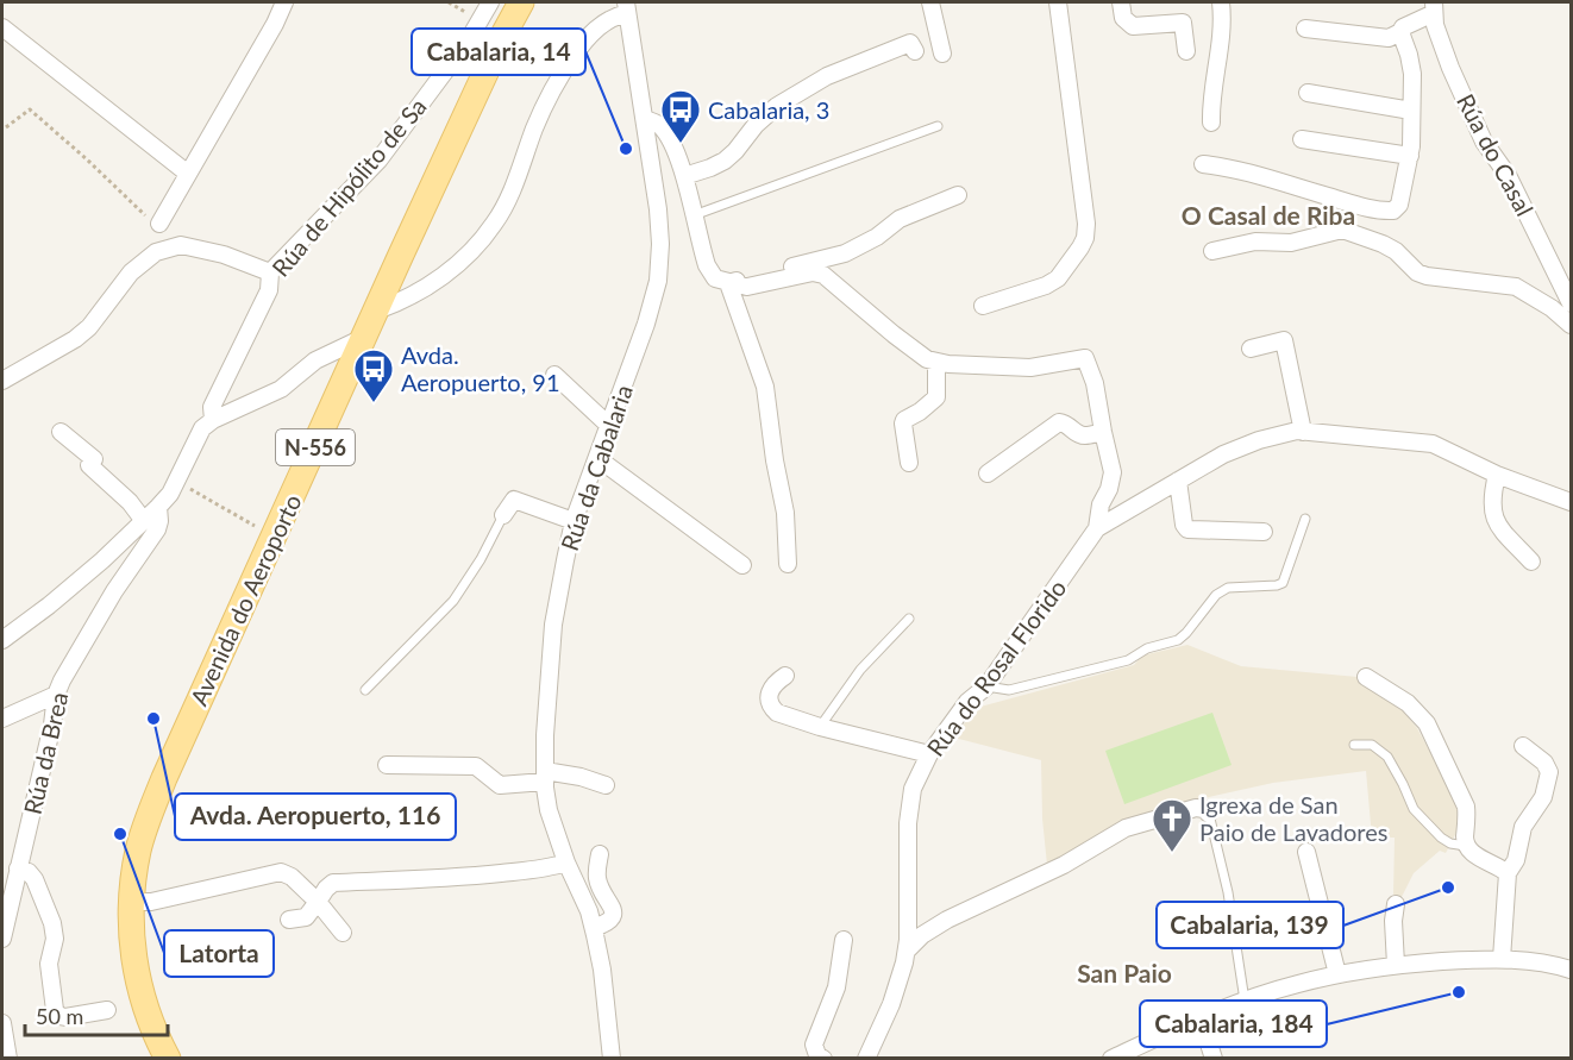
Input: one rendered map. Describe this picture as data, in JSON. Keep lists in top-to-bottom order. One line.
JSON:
{"streets":{"main road":["N-556","Avenida do Aeroporto"],"street":["Rúa do Casal","Rúa de Hipólito de Sa","Rúa da Cabalaria","Rúa do Rosal Florido","Rúa da Brea"]},"districts":["O Casal de Riba","San Paio"],"places":{"bus stop":["Cabalaria, 3","Avda. Aeropuerto, 91"],"other":["Cabalaria, 14","Avda. Aeropuerto, 116","Latorta","Cabalaria, 139","Cabalaria, 184"],"church":["Igrexa de San Paio de Lavadores"]},"scale_bar":"50 m"}
